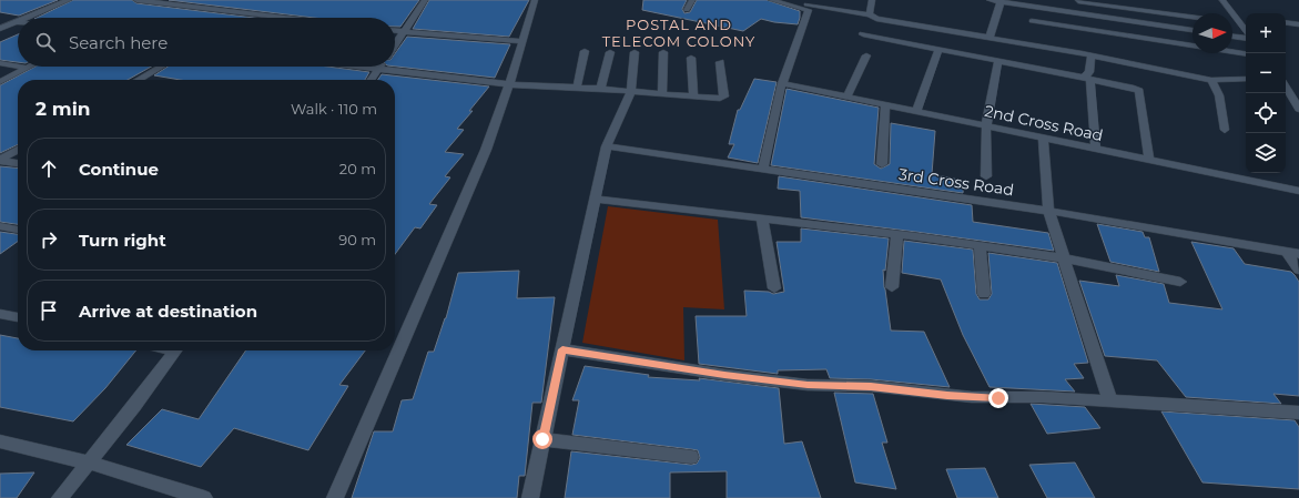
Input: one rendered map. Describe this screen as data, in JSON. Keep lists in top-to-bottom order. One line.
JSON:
{"streets":{"street":["2nd Cross Road","3rd Cross Road"]},"districts":["POSTAL AND TELECOM COLONY"],"north":"right","page":{"map_buttons":["+","−"],"search":"Search here","heading":["2 min","Walk · 110 m"],"list":[["Continue","20 m"],["Turn right","90 m"],"Arrive at destination"]}}
